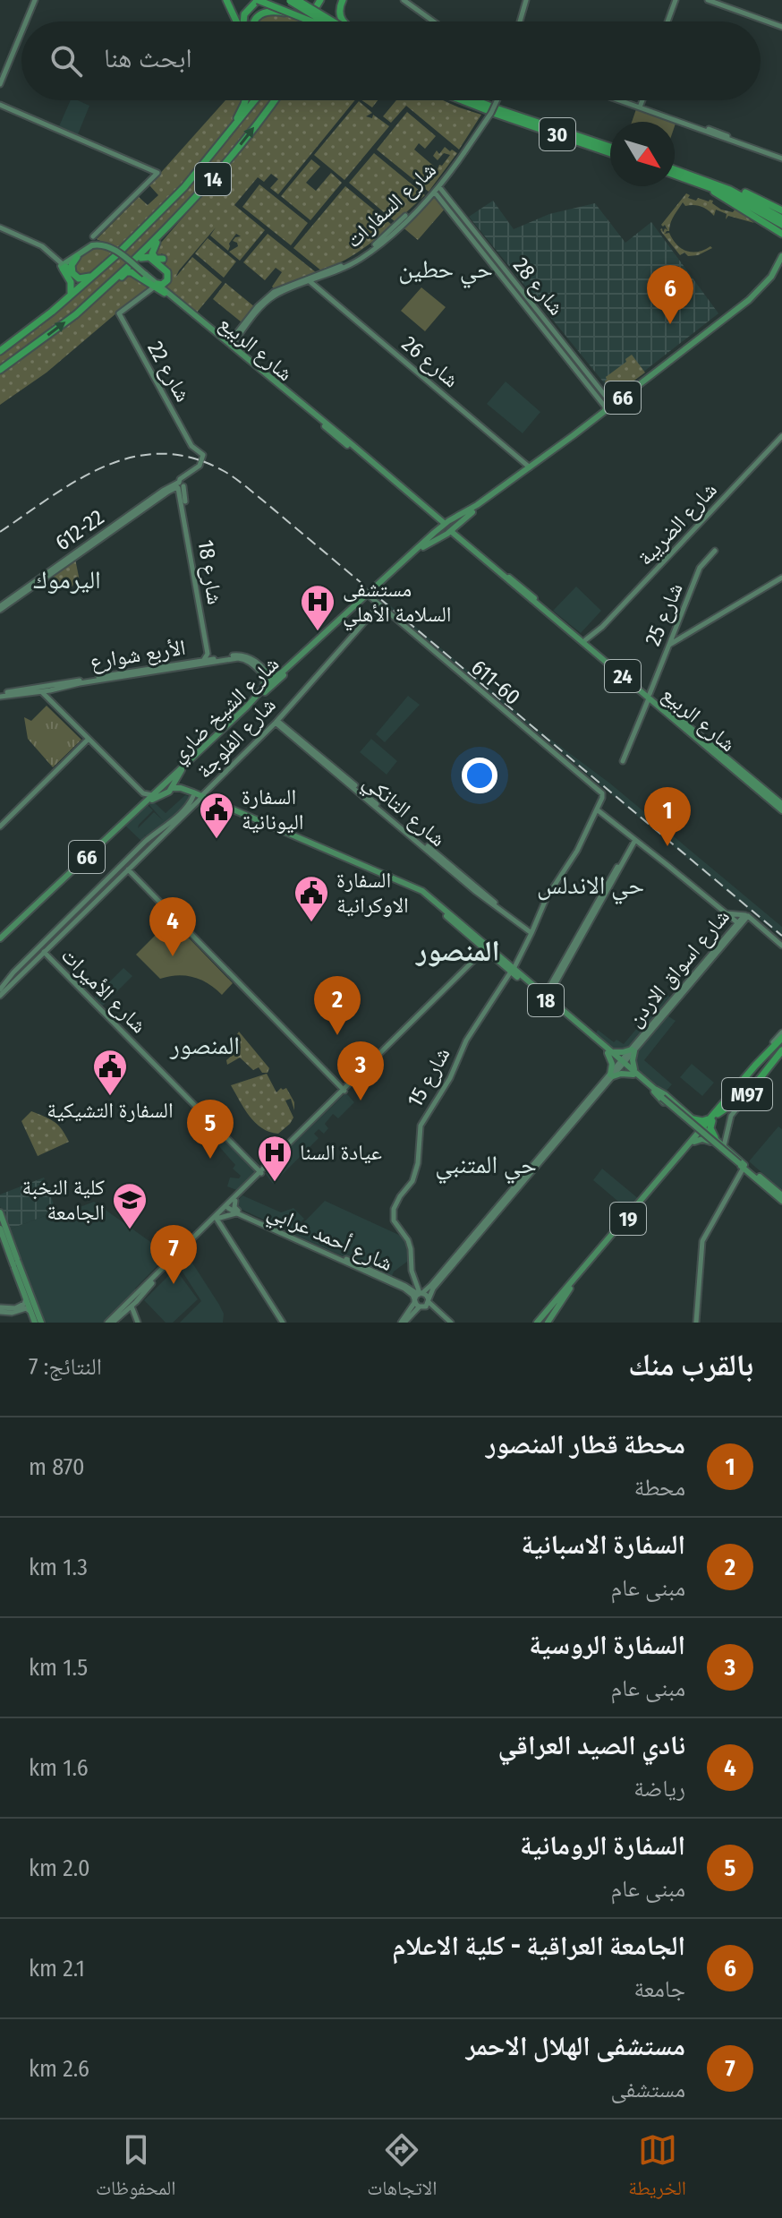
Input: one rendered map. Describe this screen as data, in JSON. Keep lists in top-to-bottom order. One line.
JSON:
{"streets":{"highway":["30","14","M97"],"main road":["شارع الربيع","66","24","شارع الشيخ ضاري","18","19"],"street":["شارع السفارات","شارع 28","شارع 26","شارع 22","شارع الضريبة","612-22","شارع 18","شارع 25","الأربع شوارع","611-60","شارع الفلوجة","شارع التانكي","شارع اسواق الاردن","شارع الأميرات","شارع 15","شارع أحمد عرابي"]},"crossings":[["شارع السفارات","شارع 28"],["شارع السفارات","شارع الربيع"],["شارع السفارات","شارع 26"],["شارع 28","شارع الشيخ ضاري"],["شارع الربيع","شارع الضريبة"],["شارع الربيع","شارع 25"],["شارع الربيع","شارع الشيخ ضاري"],["شارع 26","شارع الشيخ ضاري"],["شارع 22","612-22"],["66","شارع الشيخ ضاري"],["66","18"],["612-22","شارع 18"],["شارع 18","الأربع شوارع"],["الأربع شوارع","شارع الشيخ ضاري"],["611-60","شارع الشيخ ضاري"],["611-60","شارع الفلوجة"],["611-60","شارع 15"],["شارع الفلوجة","شارع التانكي"],["شارع الفلوجة","18"],["شارع التانكي","شارع 15"],["شارع اسواق الاردن","18"],["18","شارع 15"],["18","M97"],["18","19"],["شارع 15","شارع أحمد عرابي"],["M97","19"]],"districts":["حي حطين","اليرموك","حي الاندلس","المنصور","المنصور","حي المتنبي"],"places":{"hospital":["مستشفى السلامة الأهلي","عيادة السنا"],"public building":["السفارة اليونانية","السفارة الاوكرانية","السفارة التشيكية"],"school or university":["كلية النخبة الجامعة"]},"north":"bottom right","page":{"search":"ابحث هنا","pins":["6","1","4","2","3","5","7"],"heading":["بالقرب منك","النتائج: 7"],"list":[{"mark":"1","name":"محطة قطار المنصور","note":"محطة","value":"870 m"},{"mark":"2","name":"السفارة الاسبانية","note":"مبنى عام","value":"1.3 km"},{"mark":"3","name":"السفارة الروسية","note":"مبنى عام","value":"1.5 km"},{"mark":"4","name":"نادي الصيد العراقي","note":"رياضة","value":"1.6 km"},{"mark":"5","name":"السفارة الرومانية","note":"مبنى عام","value":"2.0 km"},{"mark":"6","name":"الجامعة العراقية - كلية الاعلام","note":"جامعة","value":"2.1 km"},{"mark":"7","name":"مستشفى الهلال الاحمر","note":"مستشفى","value":"2.6 km"}],"nav":["الخريطة","الاتجاهات","المحفوظات"]}}
